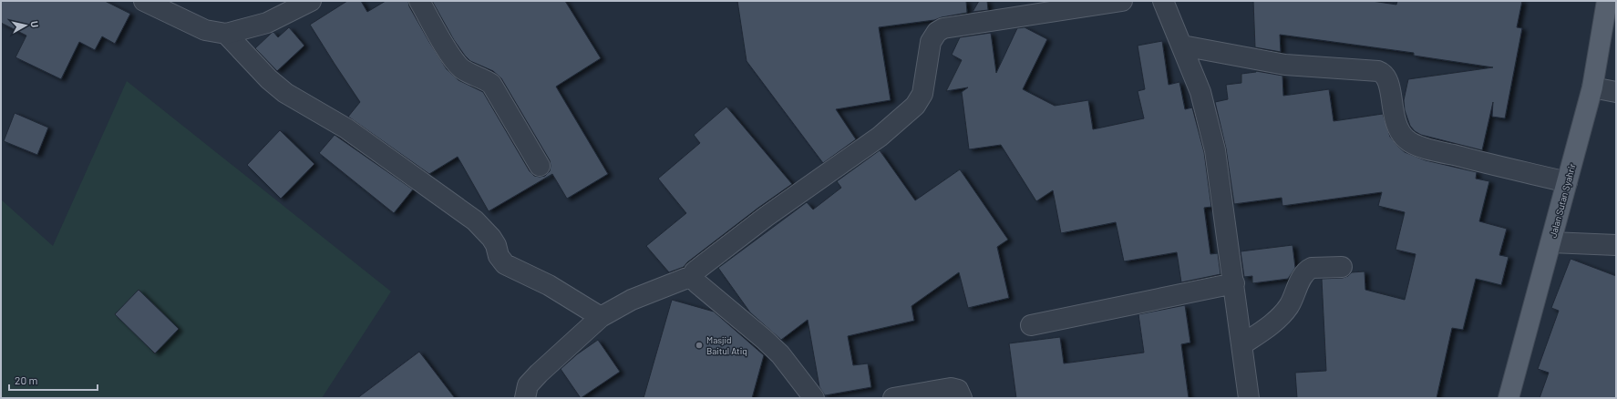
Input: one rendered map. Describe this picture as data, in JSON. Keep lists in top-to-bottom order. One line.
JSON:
{"streets":{"main road":["Jalan Sutan Syahrir"]},"places":["Masjid Baitul Atiq"],"scale_bar":"20 m","north":"right"}
